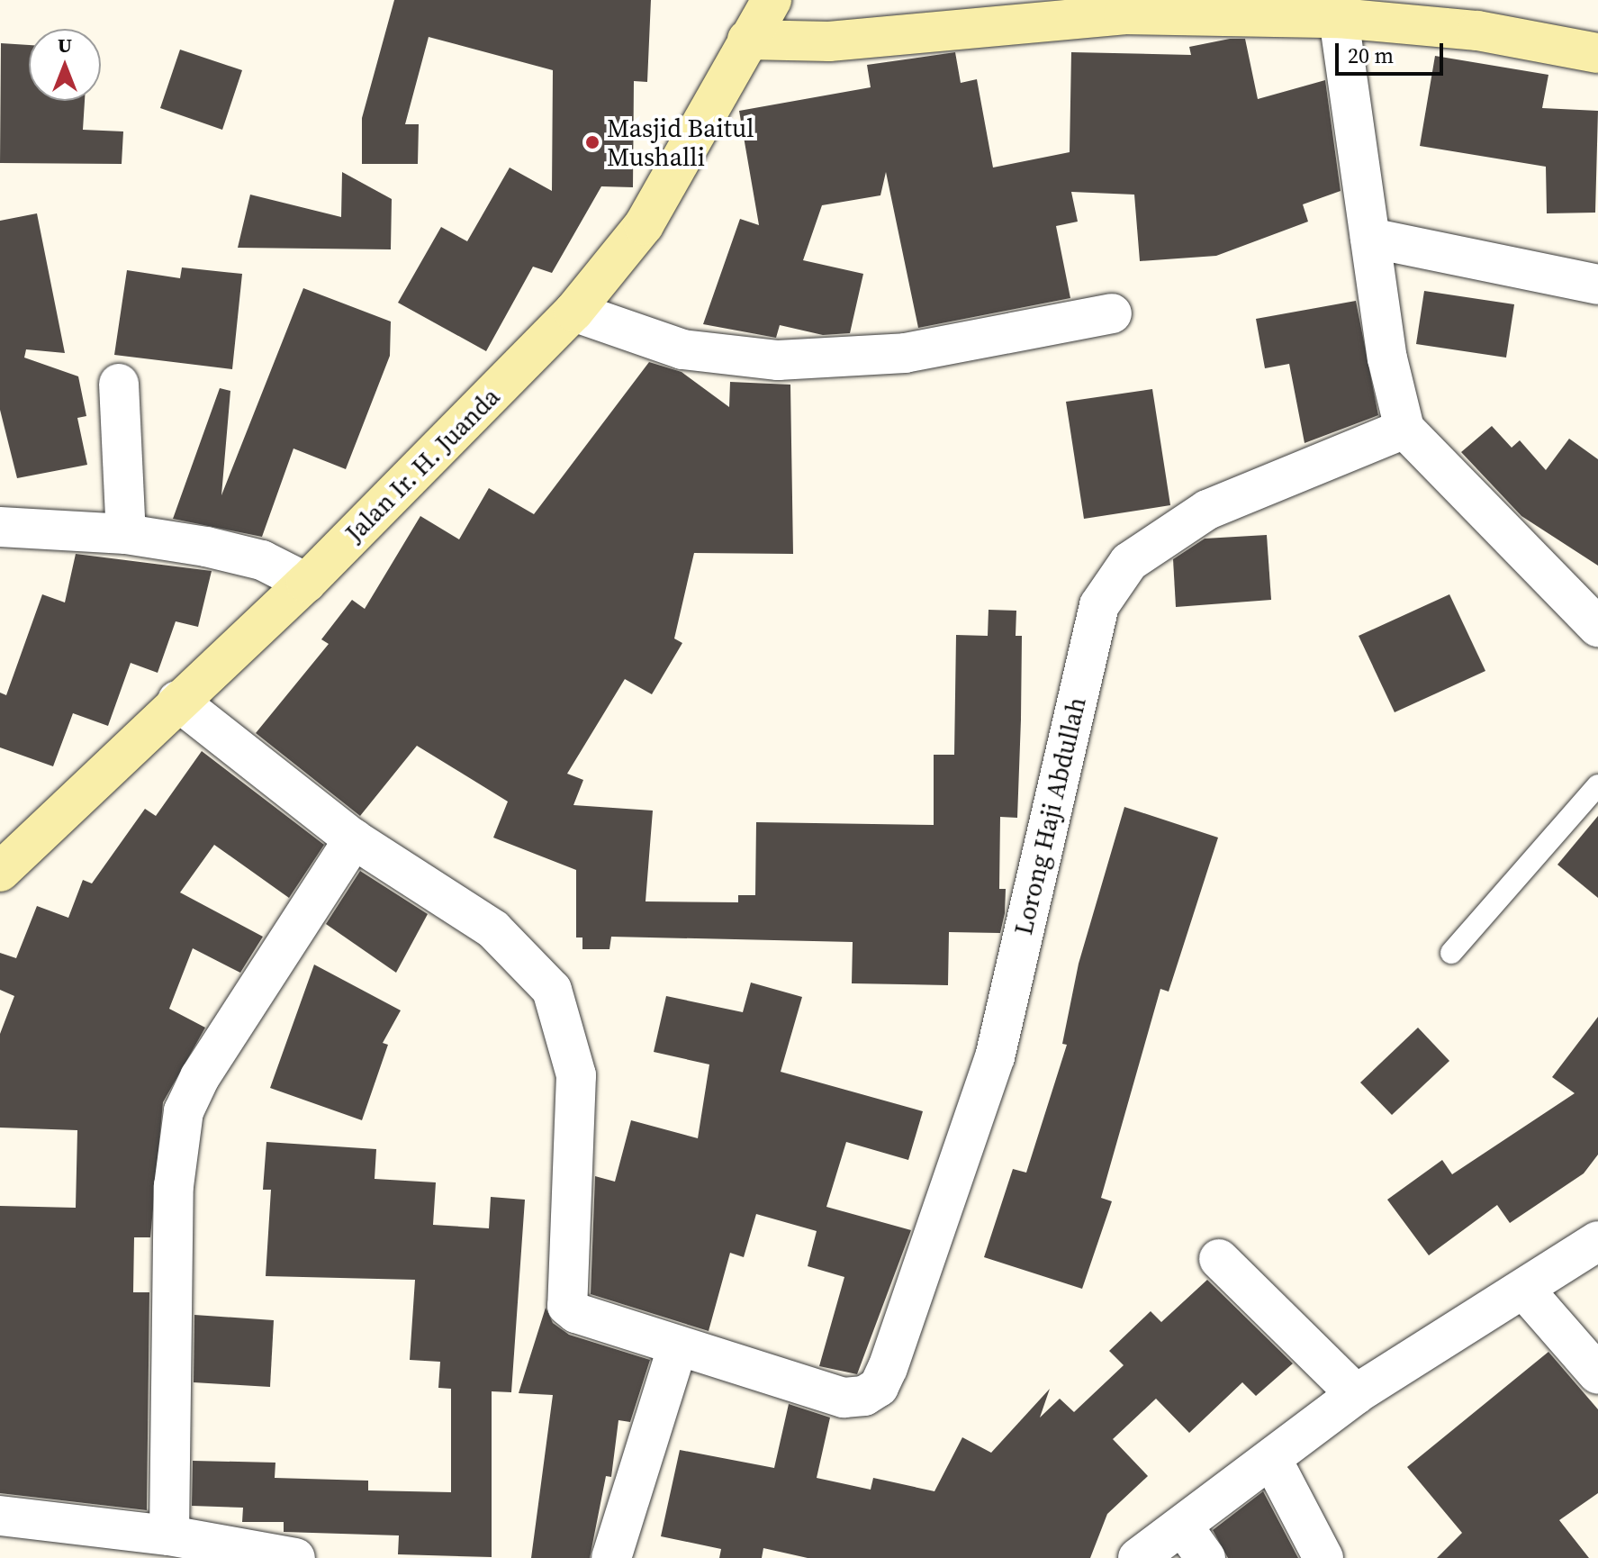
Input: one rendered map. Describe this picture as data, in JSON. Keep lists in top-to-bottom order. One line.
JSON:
{"streets":{"main road":["Jalan Ir. H. Juanda"],"street":["Lorong Haji Abdullah"]},"places":["Masjid Baitul Mushalli"],"scale_bar":"20 m","north":"top"}
